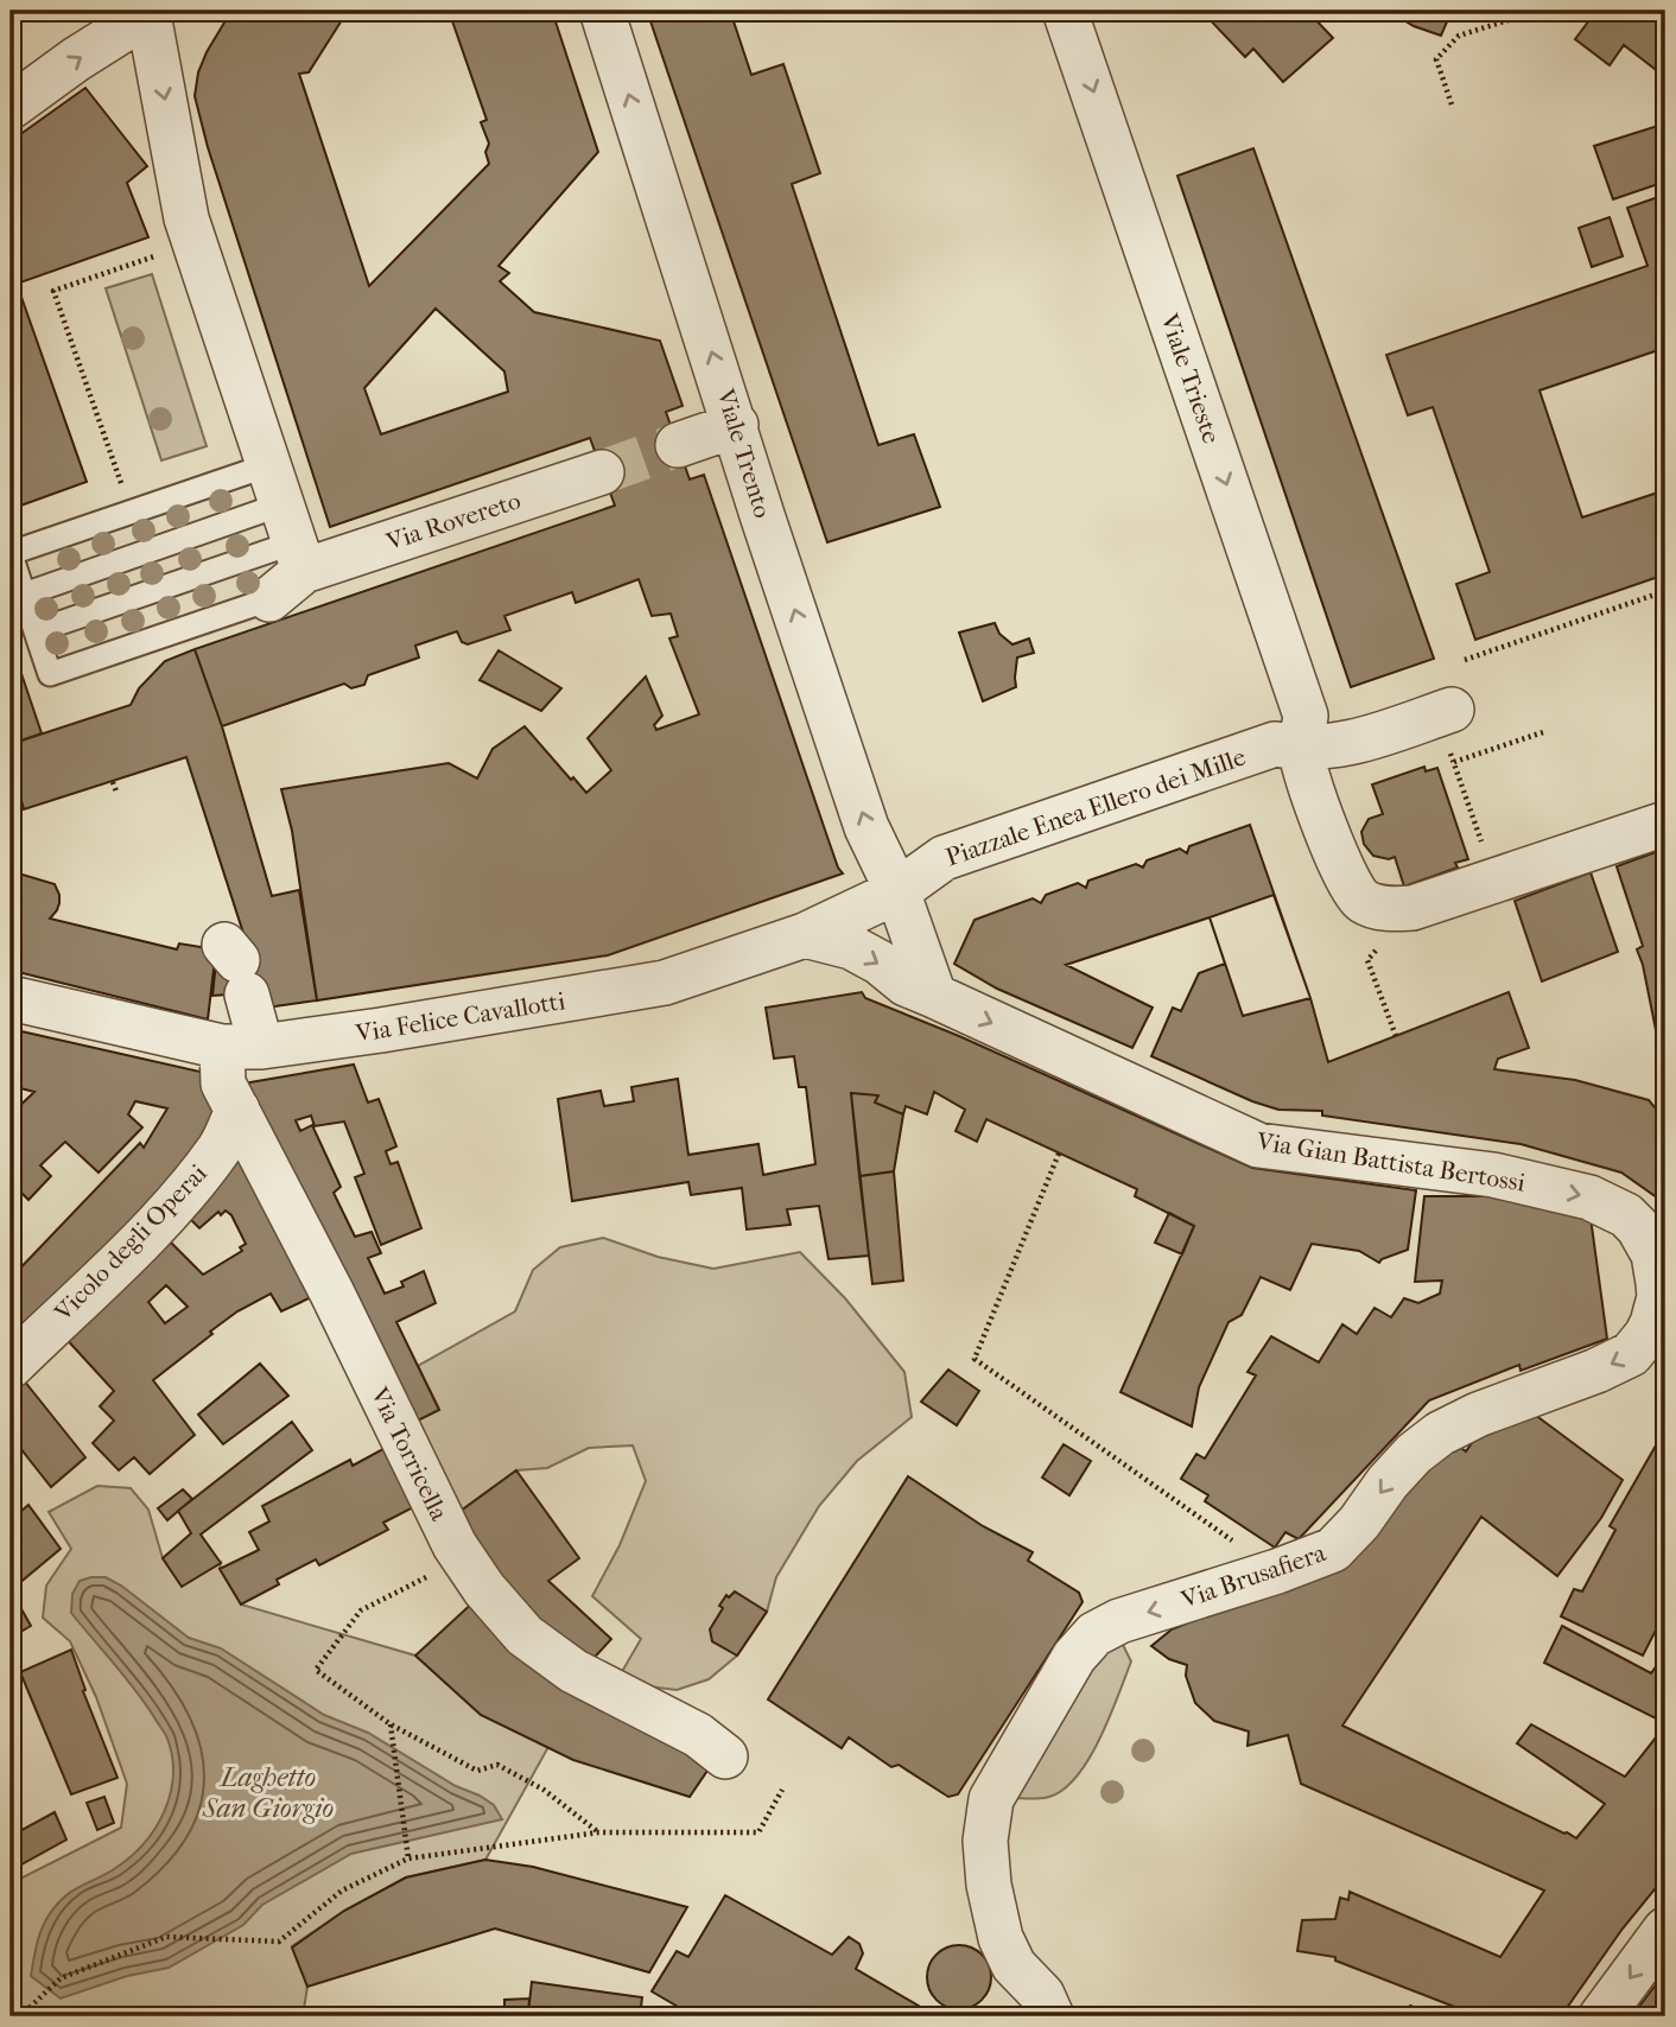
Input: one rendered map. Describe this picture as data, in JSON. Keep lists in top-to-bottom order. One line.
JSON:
{"streets":{"street":["Viale Trieste","Viale Trento","Via Rovereto","Piazzale Enea Ellero dei Mille","Via Felice Cavallotti","Via Gian Battista Bertossi","Vicolo degli Operai","Via Torricella","Via Brusafiera"]},"crossings":[["Viale Trieste","Piazzale Enea Ellero dei Mille"],["Viale Trento","Piazzale Enea Ellero dei Mille"],["Viale Trento","Via Felice Cavallotti"],["Piazzale Enea Ellero dei Mille","Via Felice Cavallotti"],["Via Felice Cavallotti","Via Gian Battista Bertossi"],["Via Felice Cavallotti","Via Torricella"],["Via Gian Battista Bertossi","Via Brusafiera"],["Vicolo degli Operai","Via Torricella"]],"one_way":["Viale Trieste","Viale Trento","Via Gian Battista Bertossi","Via Brusafiera"],"water":["Laghetto San Giorgio"]}
